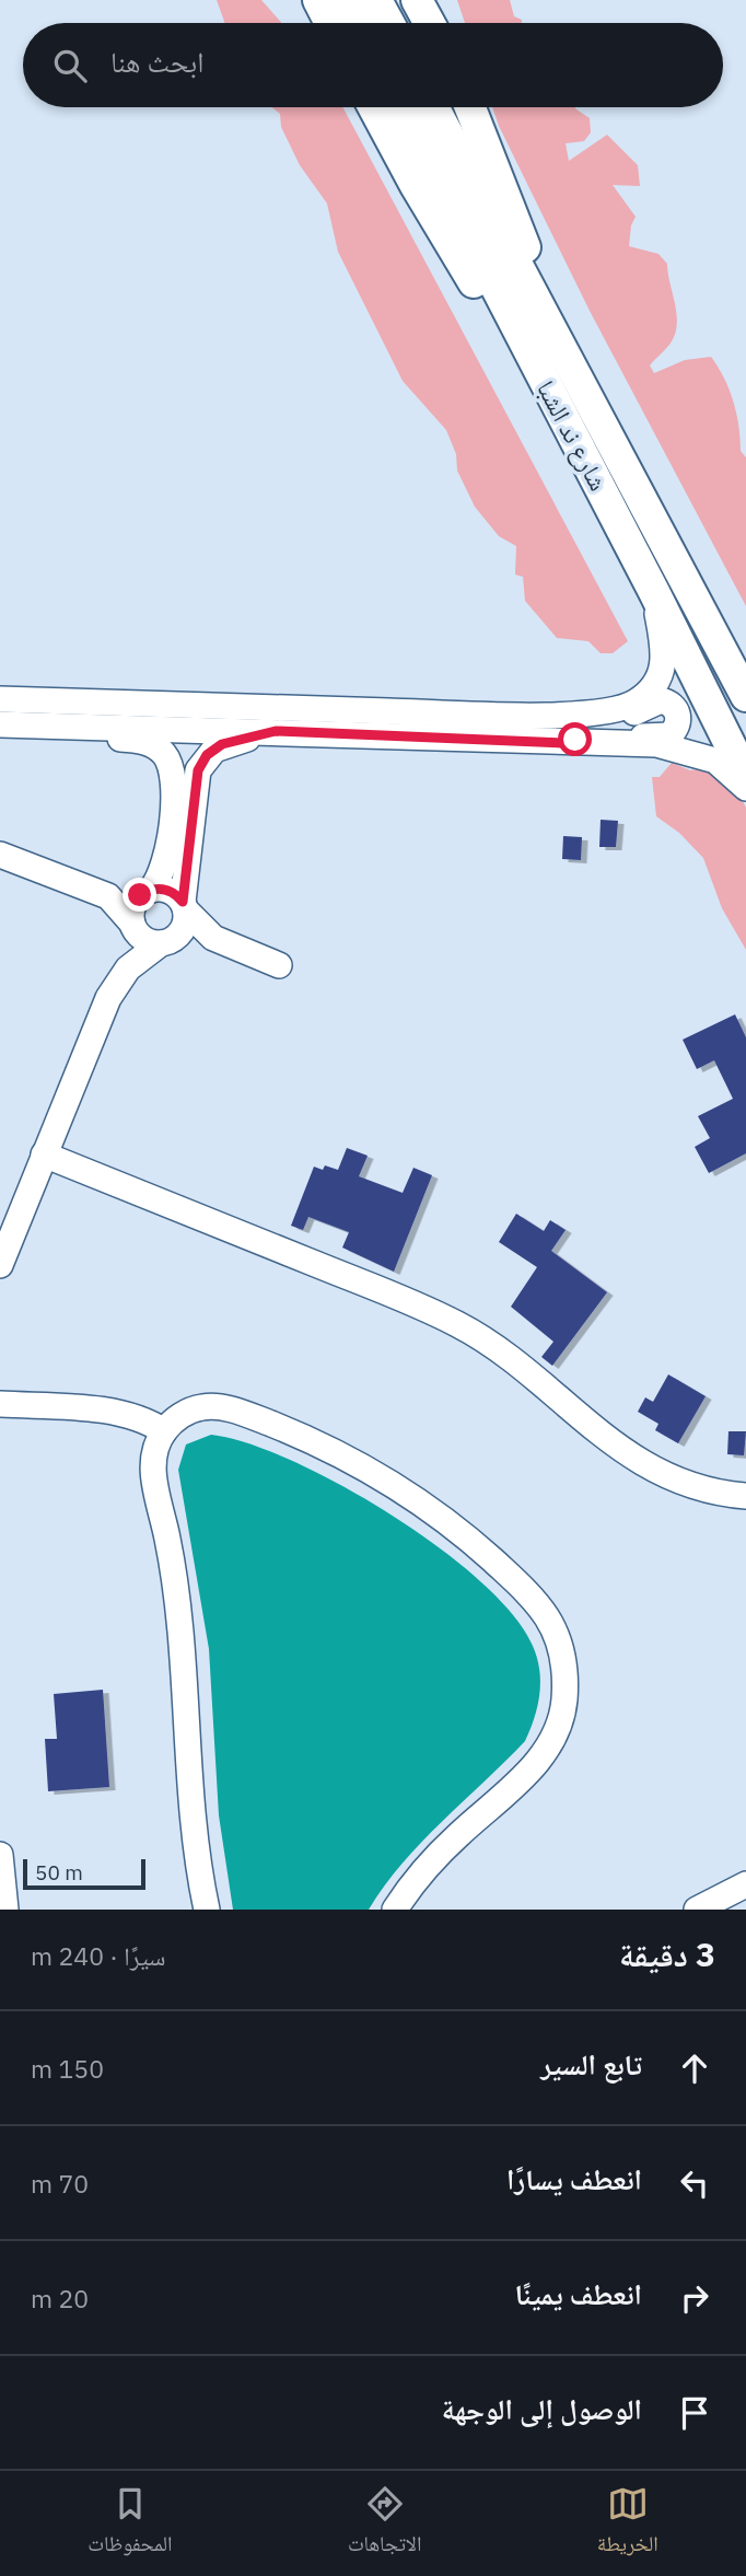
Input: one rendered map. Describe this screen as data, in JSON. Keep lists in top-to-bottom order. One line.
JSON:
{"streets":{"main road":["شارع ند الشبا"]},"scale_bar":"50 m","page":{"search":"ابحث هنا","scale":"50 m","heading":["3 دقيقة","سيرًا · 240 m"],"list":[["تابع السير","150 m"],["انعطف يسارًا","70 m"],["انعطف يمينًا","20 m"],"الوصول إلى الوجهة"],"nav":["الخريطة","الاتجاهات","المحفوظات"]}}
